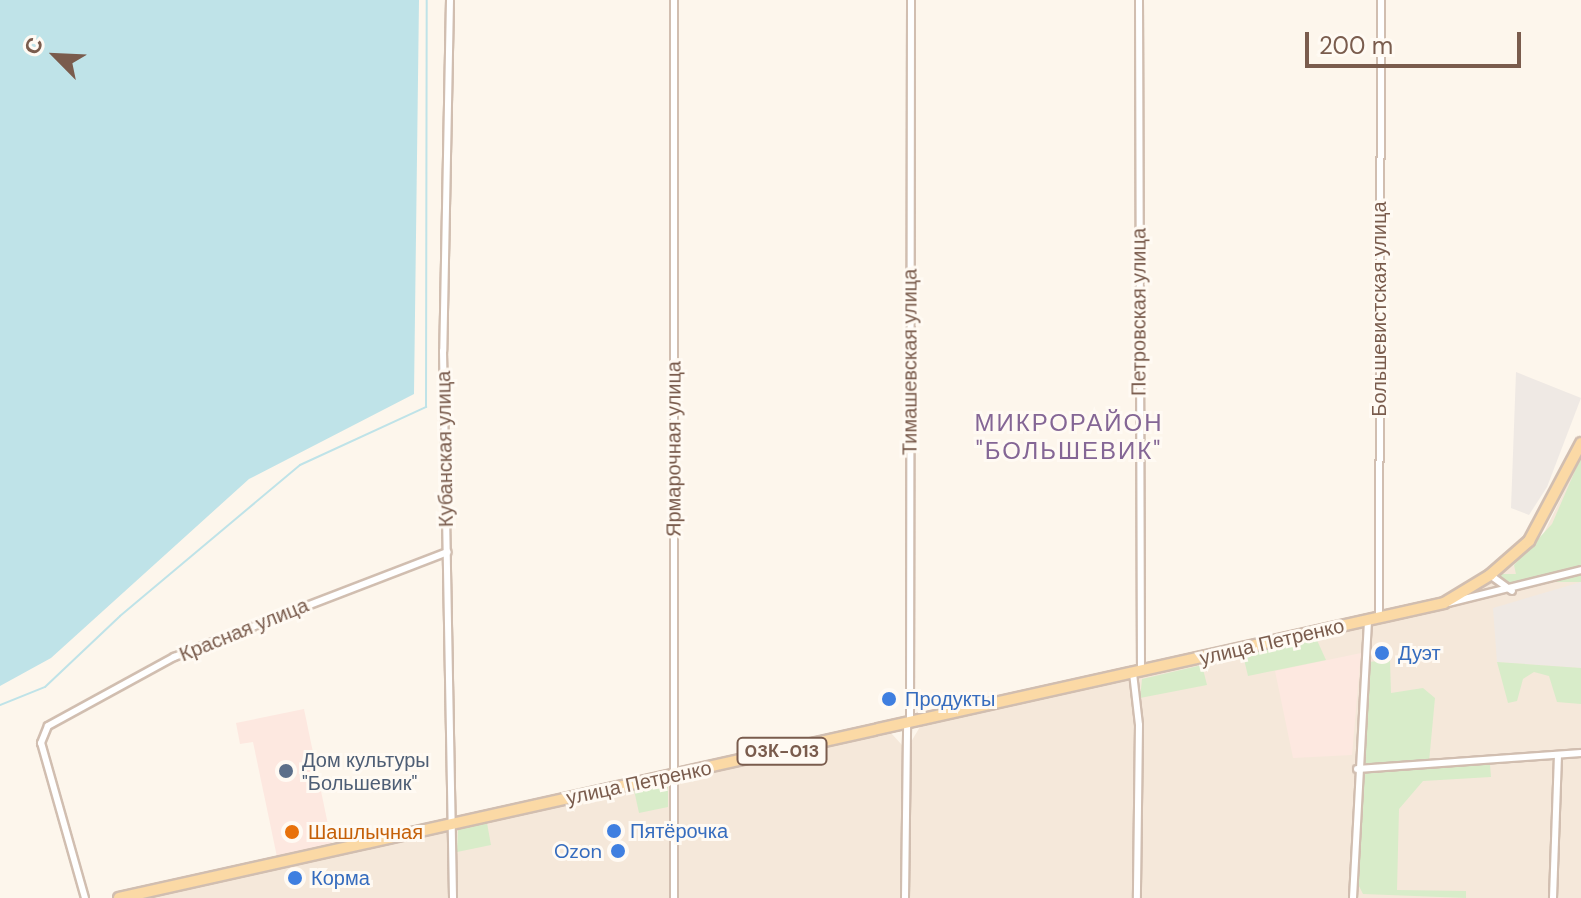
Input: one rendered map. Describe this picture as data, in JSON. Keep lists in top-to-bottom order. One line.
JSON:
{"streets":{"main road":["улица Петренко","03К-013"],"street":["Большевистская улица","Петровская улица","Тимашевская улица","Кубанская улица","Ярмарочная улица","Красная улица"]},"crossings":[["Большевистская улица","улица Петренко"],["Петровская улица","улица Петренко"],["Тимашевская улица","улица Петренко"],["Кубанская улица","Красная улица"],["Кубанская улица","улица Петренко"],["Ярмарочная улица","улица Петренко"],["улица Петренко","03К-013"]],"districts":["МИКРОРАЙОН \"БОЛЬШЕВИК\""],"places":["Дуэт","Продукты","Дом культуры \"Большевик\"","Пятёрочка","Шашлычная","Ozon","Корма"],"scale_bar":"200 m","north":"top left"}
